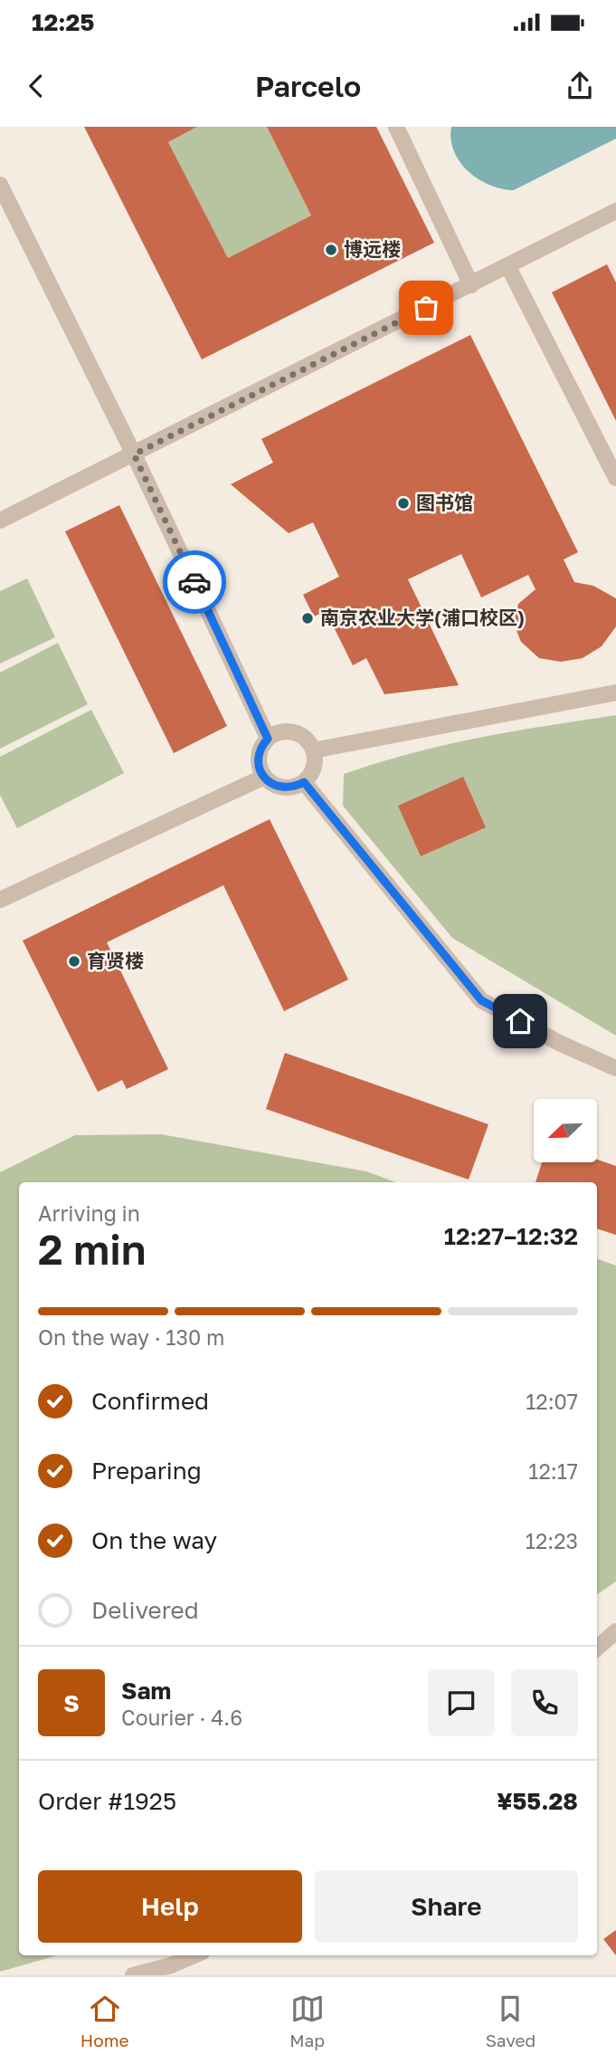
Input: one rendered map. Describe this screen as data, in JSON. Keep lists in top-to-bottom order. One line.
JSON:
{"places":["博远楼","图书馆","南京农业大学(浦口校区)","育贤楼"],"north":"bottom left","page":{"status":"12:25","header":"Parcelo","heading":["2 min","Arriving in","12:27–12:32"],"panel":["Sam","Courier · 4.6","Order #1925","¥55.28"],"bar":"On the way · 130 m","list":[["Confirmed","12:07"],["Preparing","12:17"],["On the way","12:23"],"Delivered"],"round":"S","buttons":["Help","Share"],"tabs":["Home","Map","Saved"]}}
